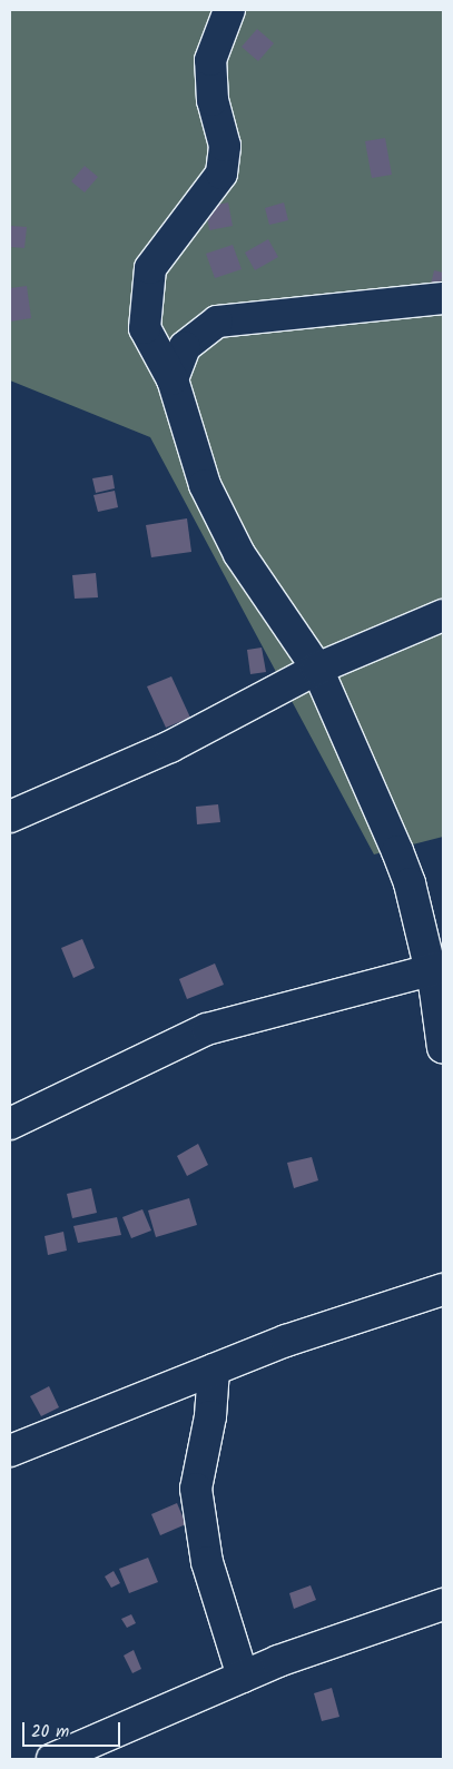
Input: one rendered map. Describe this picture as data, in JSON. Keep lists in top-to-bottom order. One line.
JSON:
{"scale_bar":"20 m"}
